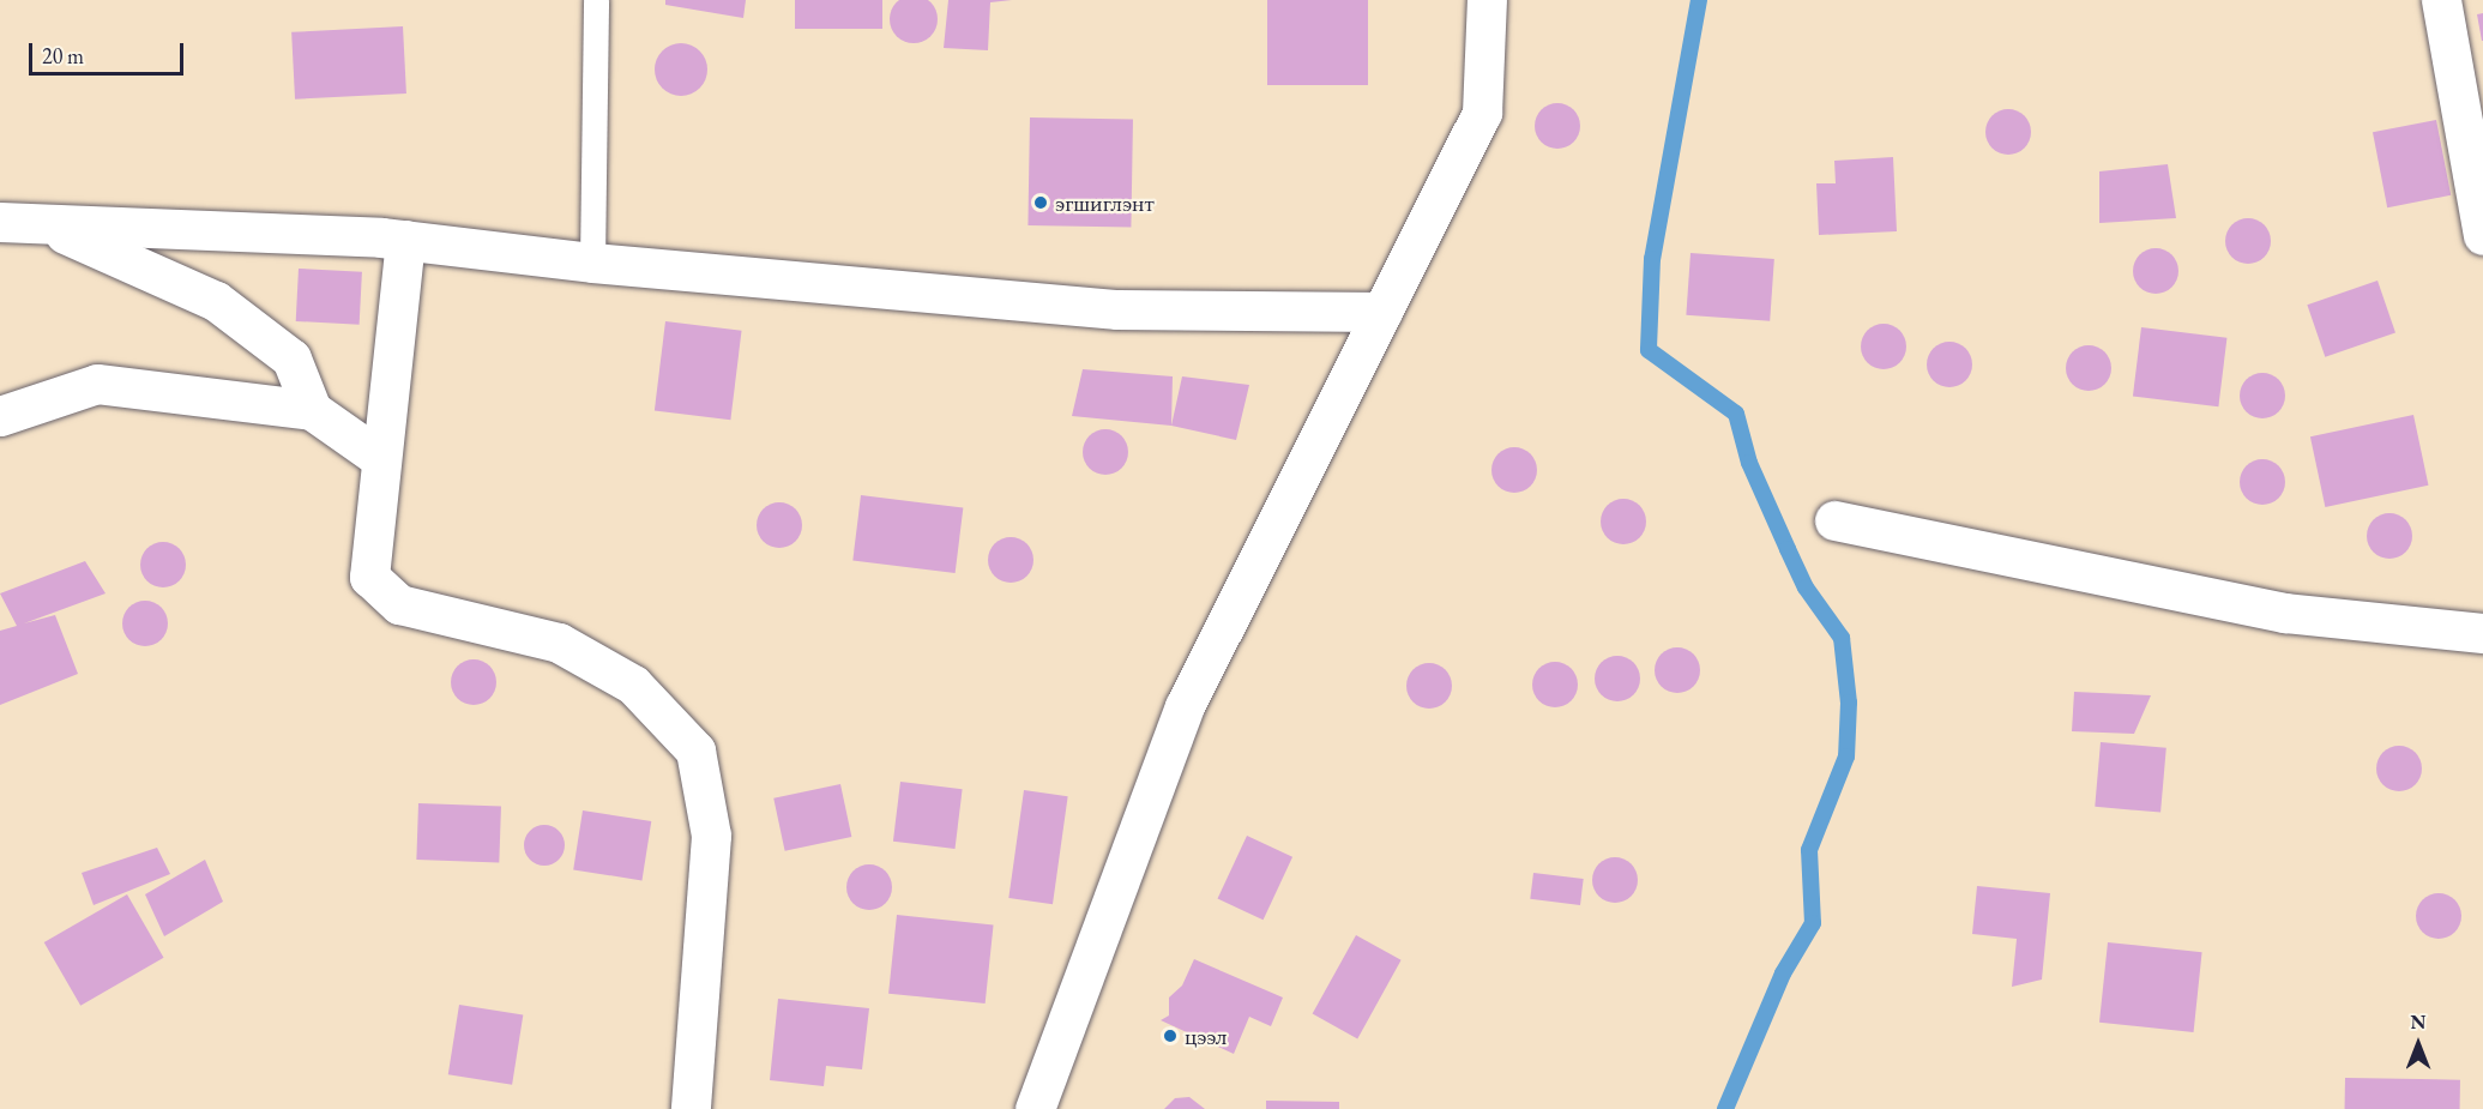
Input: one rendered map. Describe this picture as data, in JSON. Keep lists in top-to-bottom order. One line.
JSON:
{"places":["эгшиглэнт","цээл"],"scale_bar":"20 m","north":"top"}
